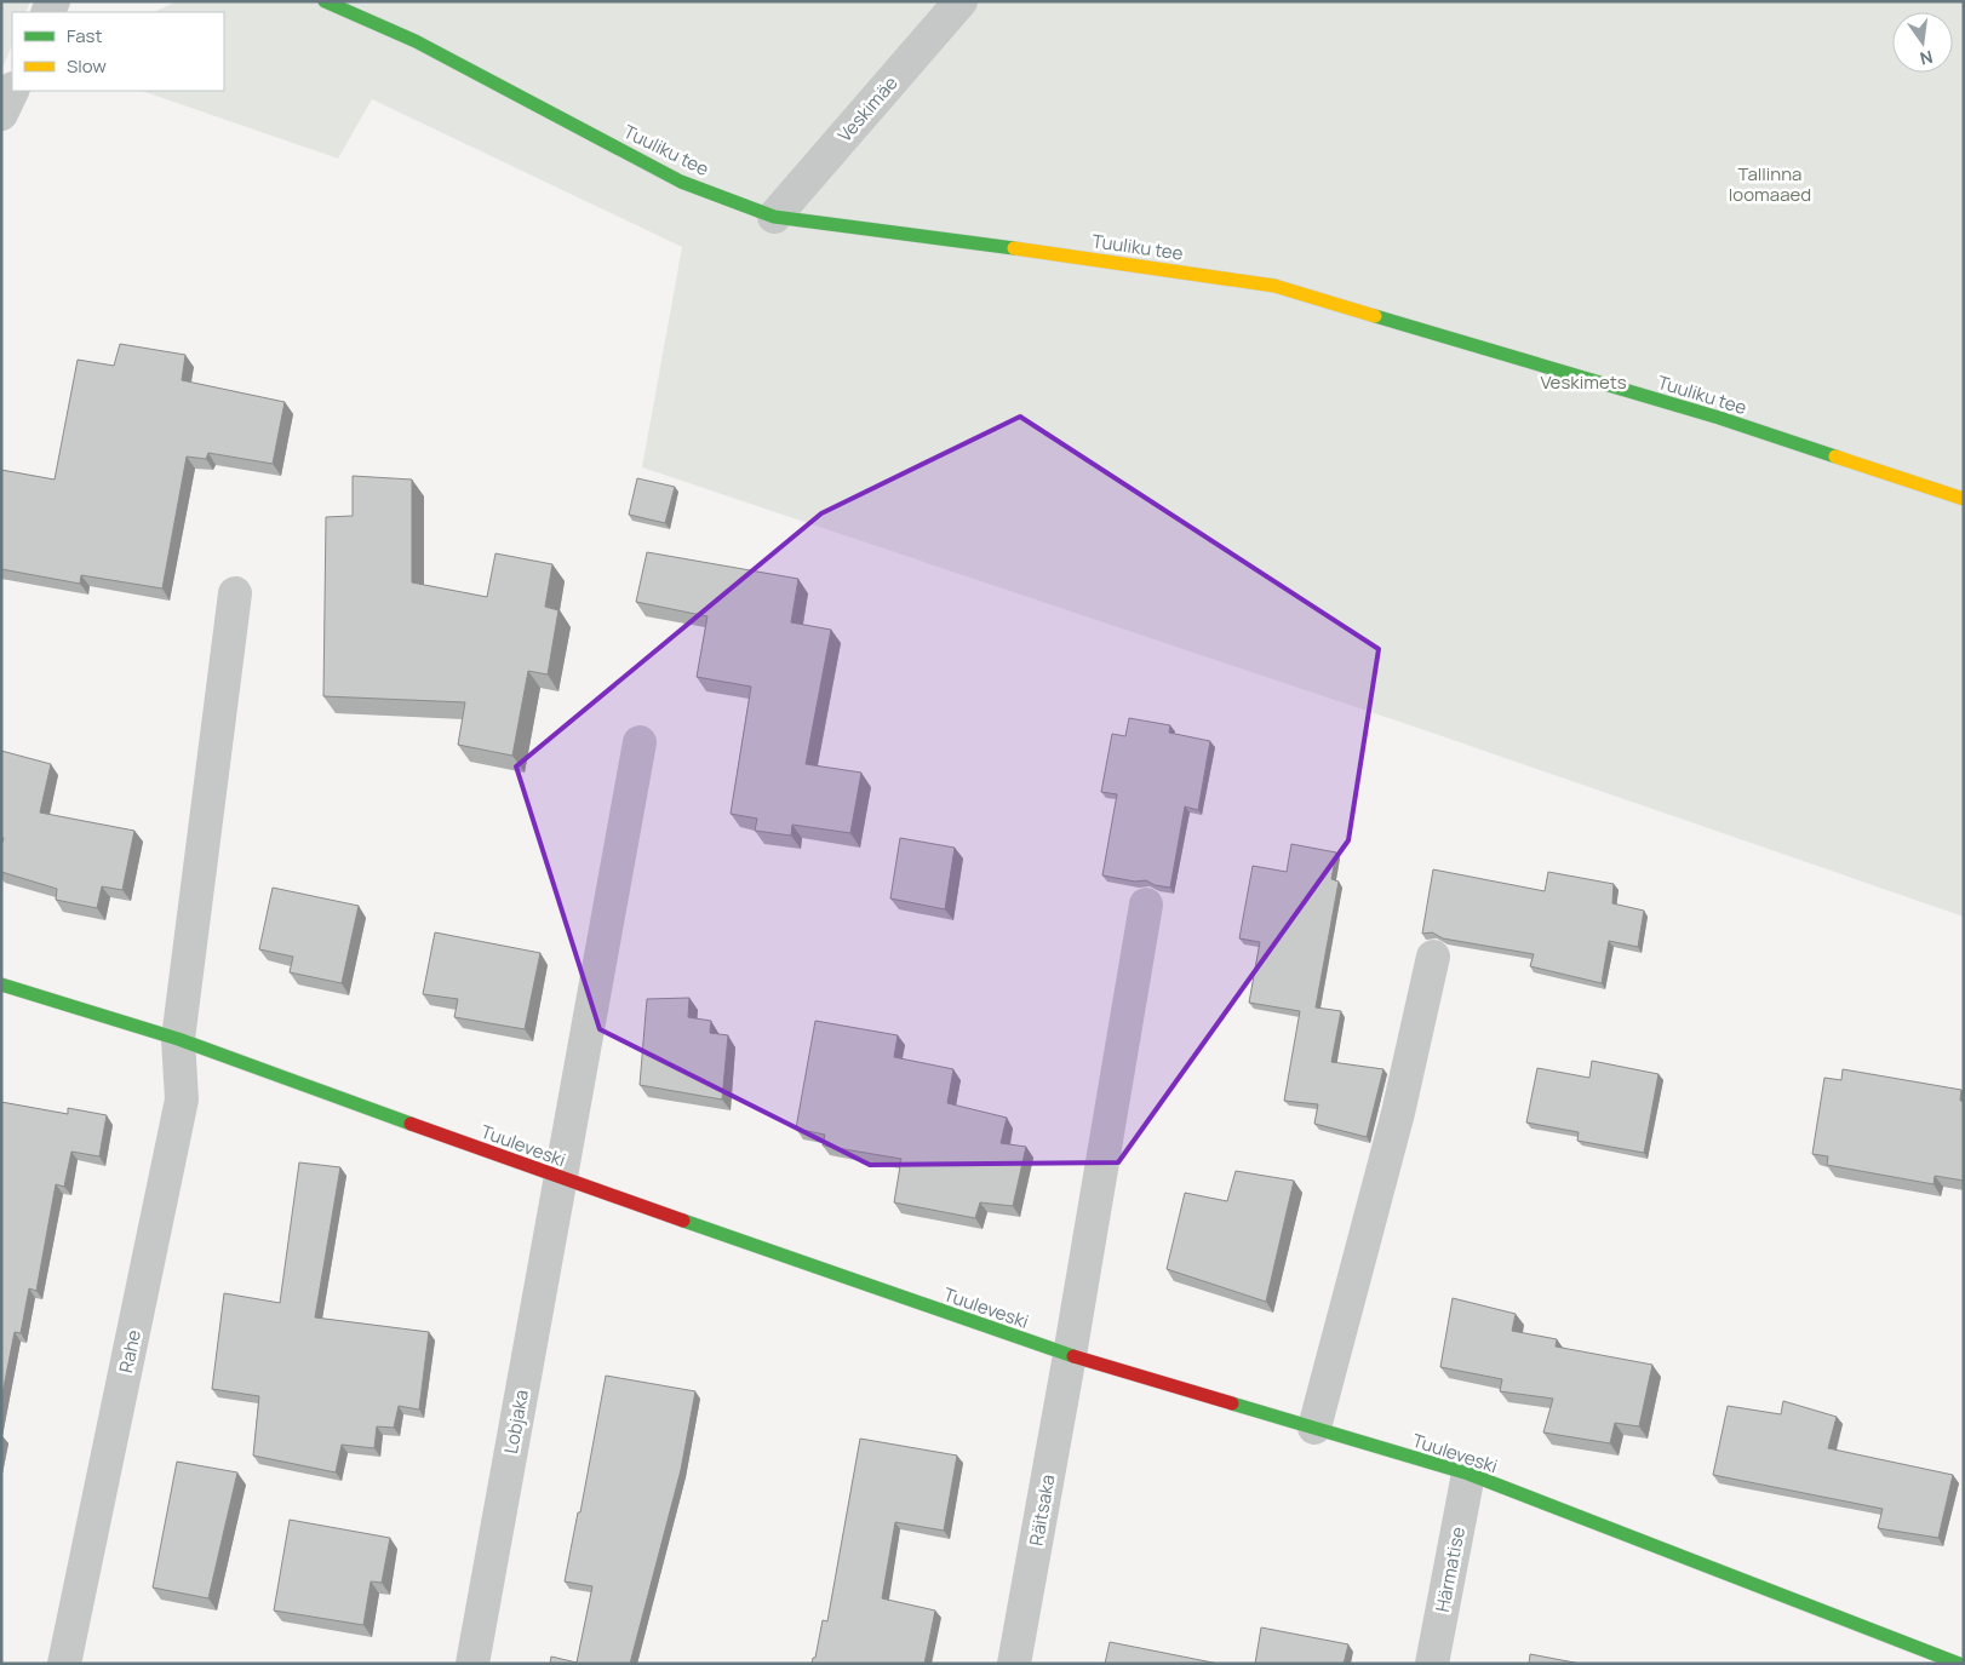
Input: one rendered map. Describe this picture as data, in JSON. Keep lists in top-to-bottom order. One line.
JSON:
{"streets":{"street":["Veskimäe","Tuuliku tee","Tuuleveski","Rahe","Lobjaka","Räitsaka","Härmatise"]},"crossings":[["Veskimäe","Tuuliku tee"],["Tuuleveski","Rahe"],["Tuuleveski","Lobjaka"],["Tuuleveski","Räitsaka"],["Tuuleveski","Härmatise"]],"parks":["Tallinna loomaaed","Veskimets"],"legend":["Fast","Slow"],"north":"bottom"}
